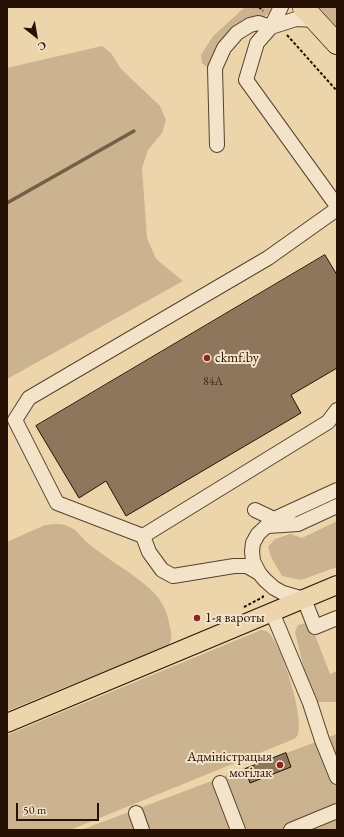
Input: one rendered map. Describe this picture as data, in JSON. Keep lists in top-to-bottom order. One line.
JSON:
{"places":["ckmf.by","1-я вароты","Адміністрацыя могілак"],"house_numbers":["84А"],"scale_bar":"50 m","north":"bottom right"}
